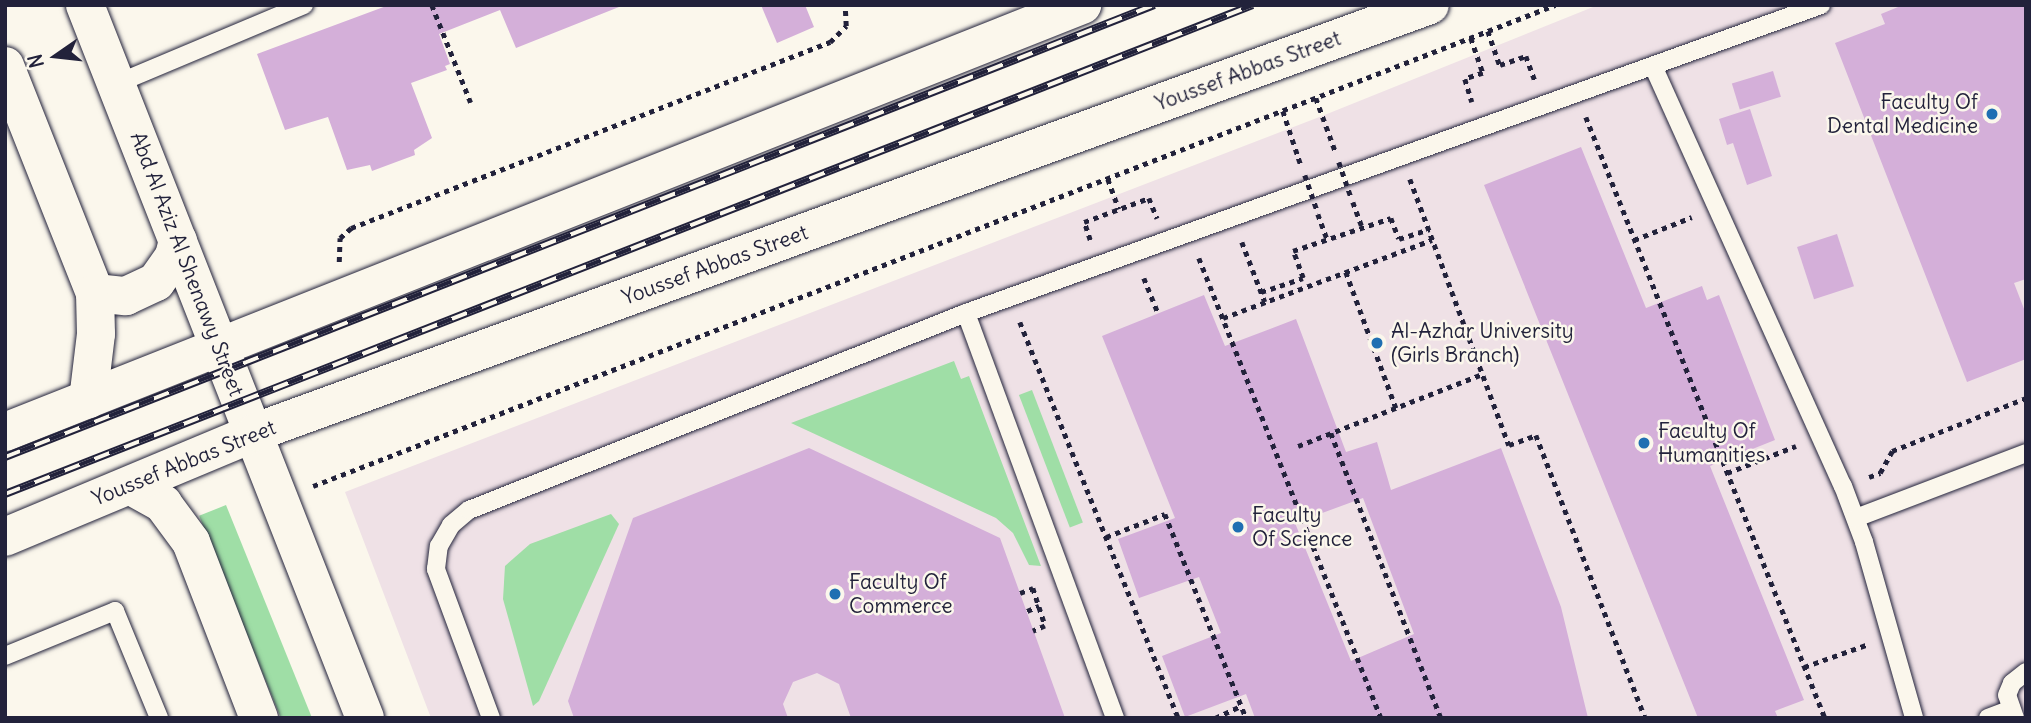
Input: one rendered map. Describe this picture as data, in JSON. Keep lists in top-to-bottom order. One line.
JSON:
{"streets":{"main road":["Youssef Abbas Street","Abd Al Aziz Al Shenawy Street"]},"crossings":[["Youssef Abbas Street","Abd Al Aziz Al Shenawy Street"]],"places":["Faculty Of Dental Medicine","Al-Azhar University (Girls Branch)","Faculty Of Humanities","Faculty Of Science","Faculty Of Commerce"],"north":"left"}
